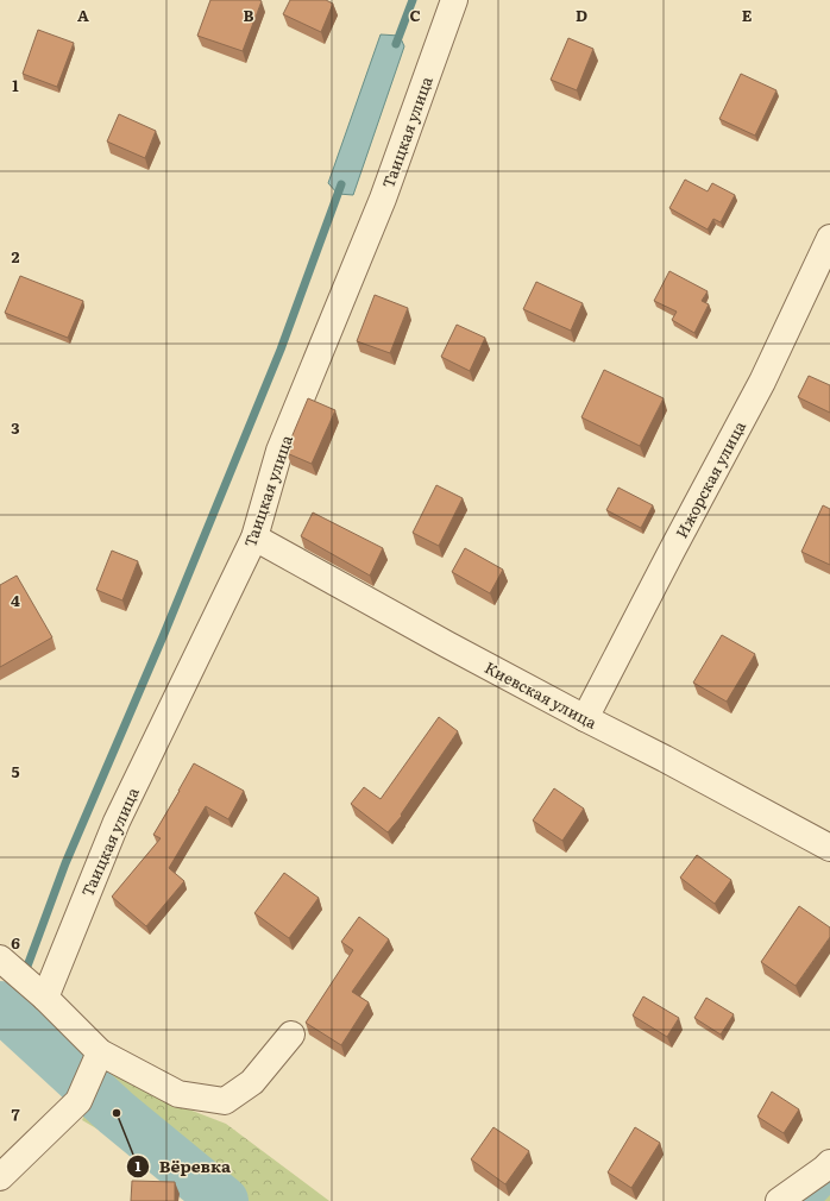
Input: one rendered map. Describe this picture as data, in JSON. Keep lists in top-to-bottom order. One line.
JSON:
{"streets":{"street":["Таицкая улица","Ижорская улица","Киевская улица"]},"crossings":[["Таицкая улица","Киевская улица"],["Ижорская улица","Киевская улица"]],"places":["Вёревка"],"grid":{"columns":["A","B","C","D","E"],"rows":["1","2","3","4","5","6","7"]}}
